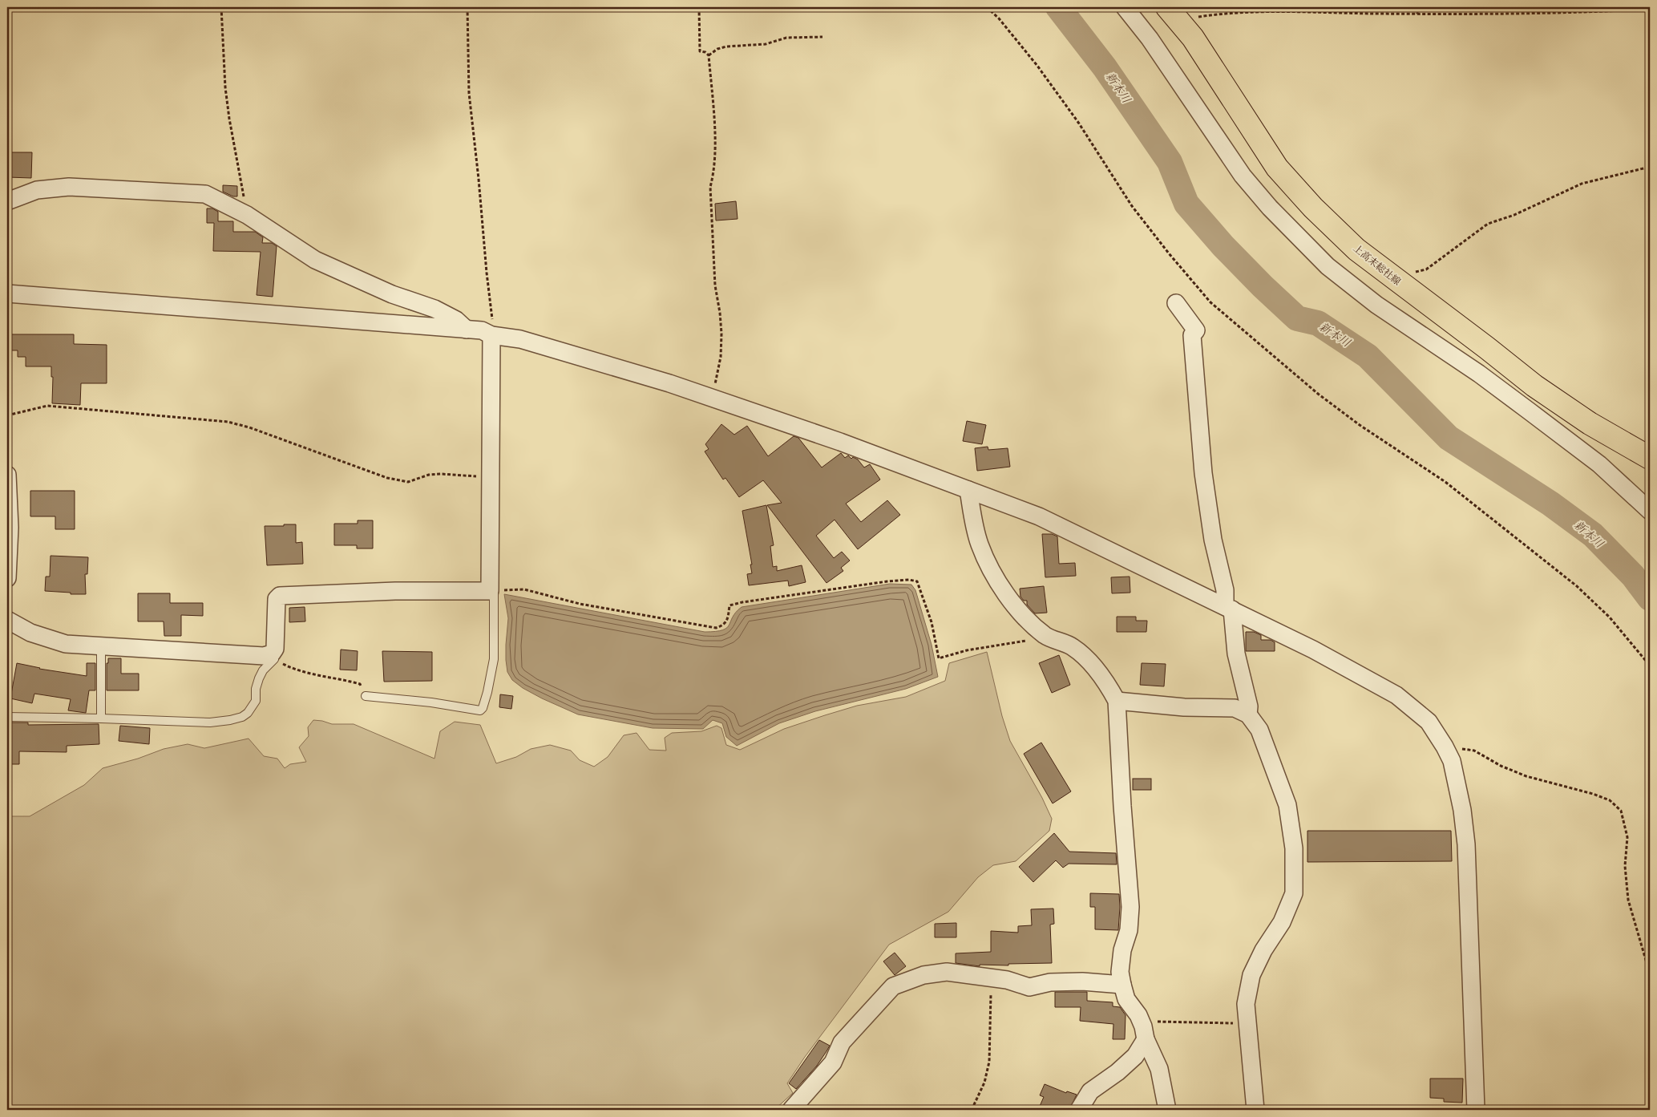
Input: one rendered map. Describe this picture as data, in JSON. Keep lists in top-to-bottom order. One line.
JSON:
{"streets":{"main road":["上高末総社線"]},"water":["新本川"]}
